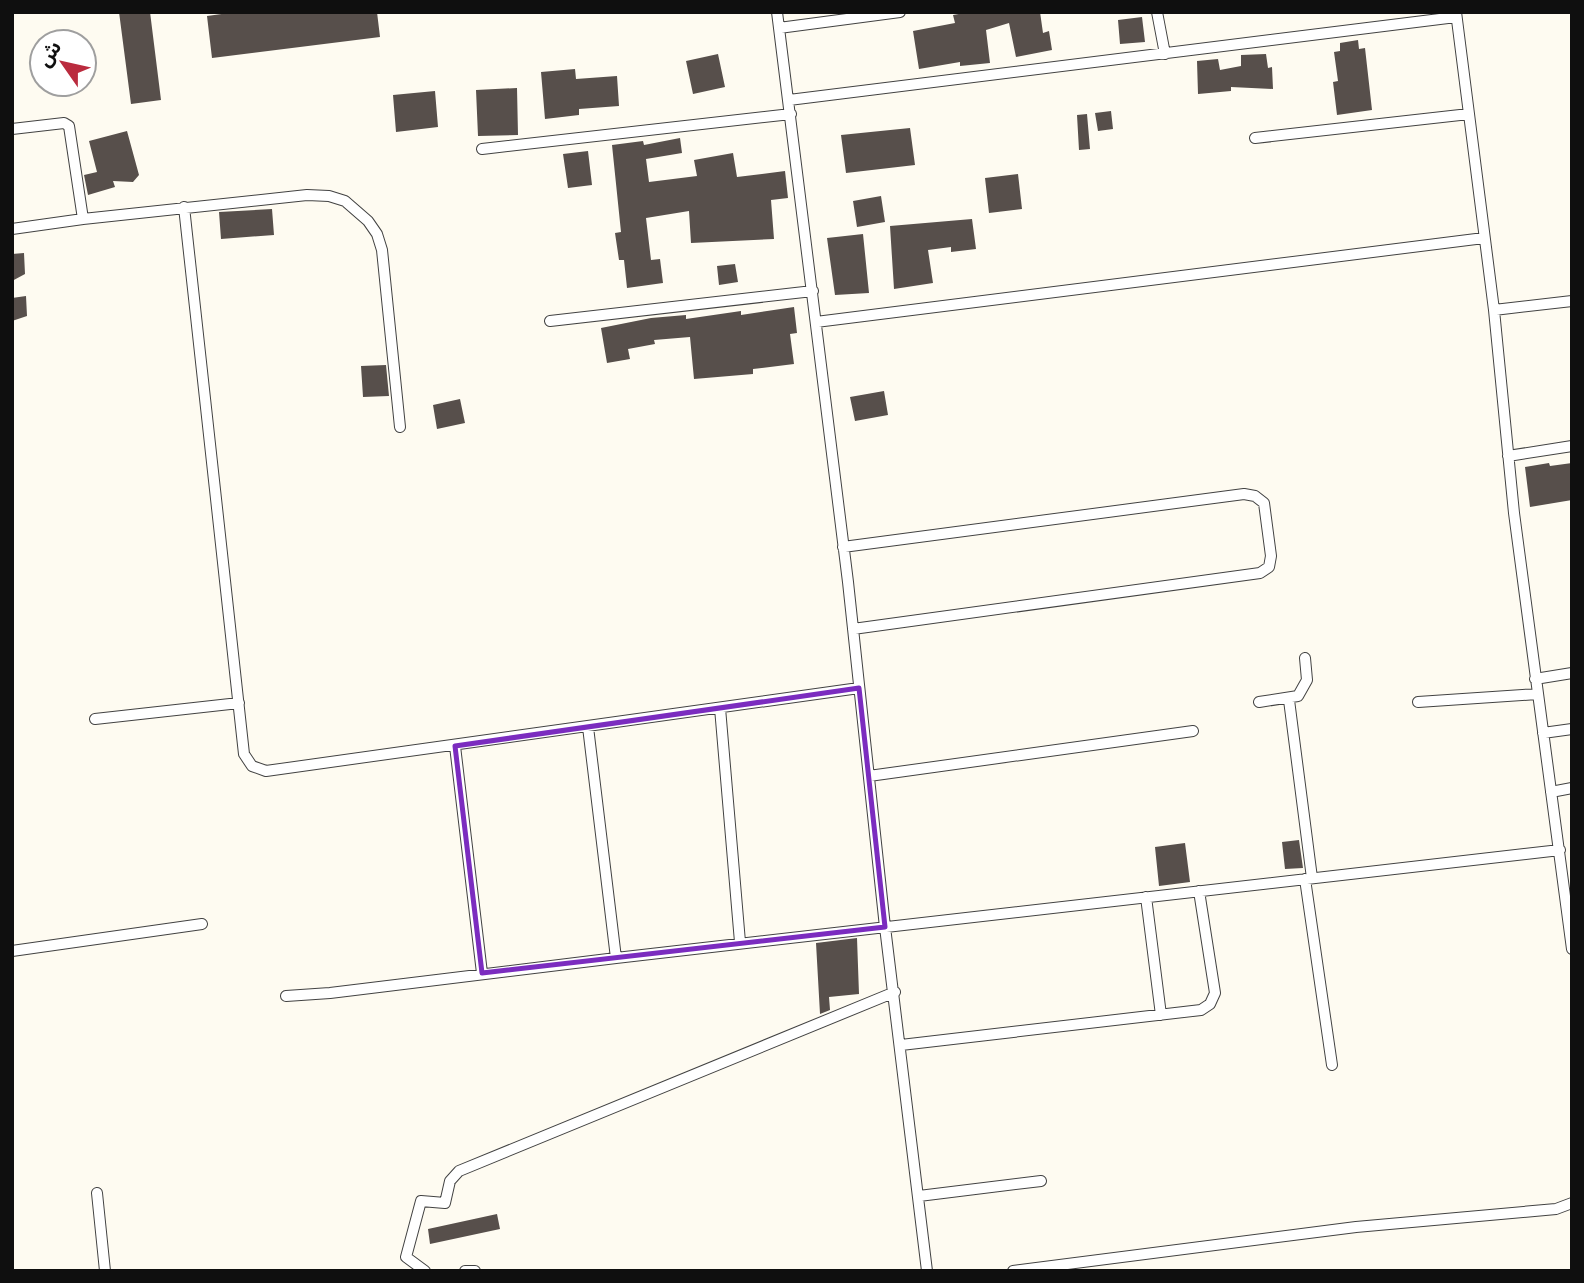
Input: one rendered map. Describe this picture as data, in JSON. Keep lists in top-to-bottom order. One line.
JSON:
{"north":"top left"}
